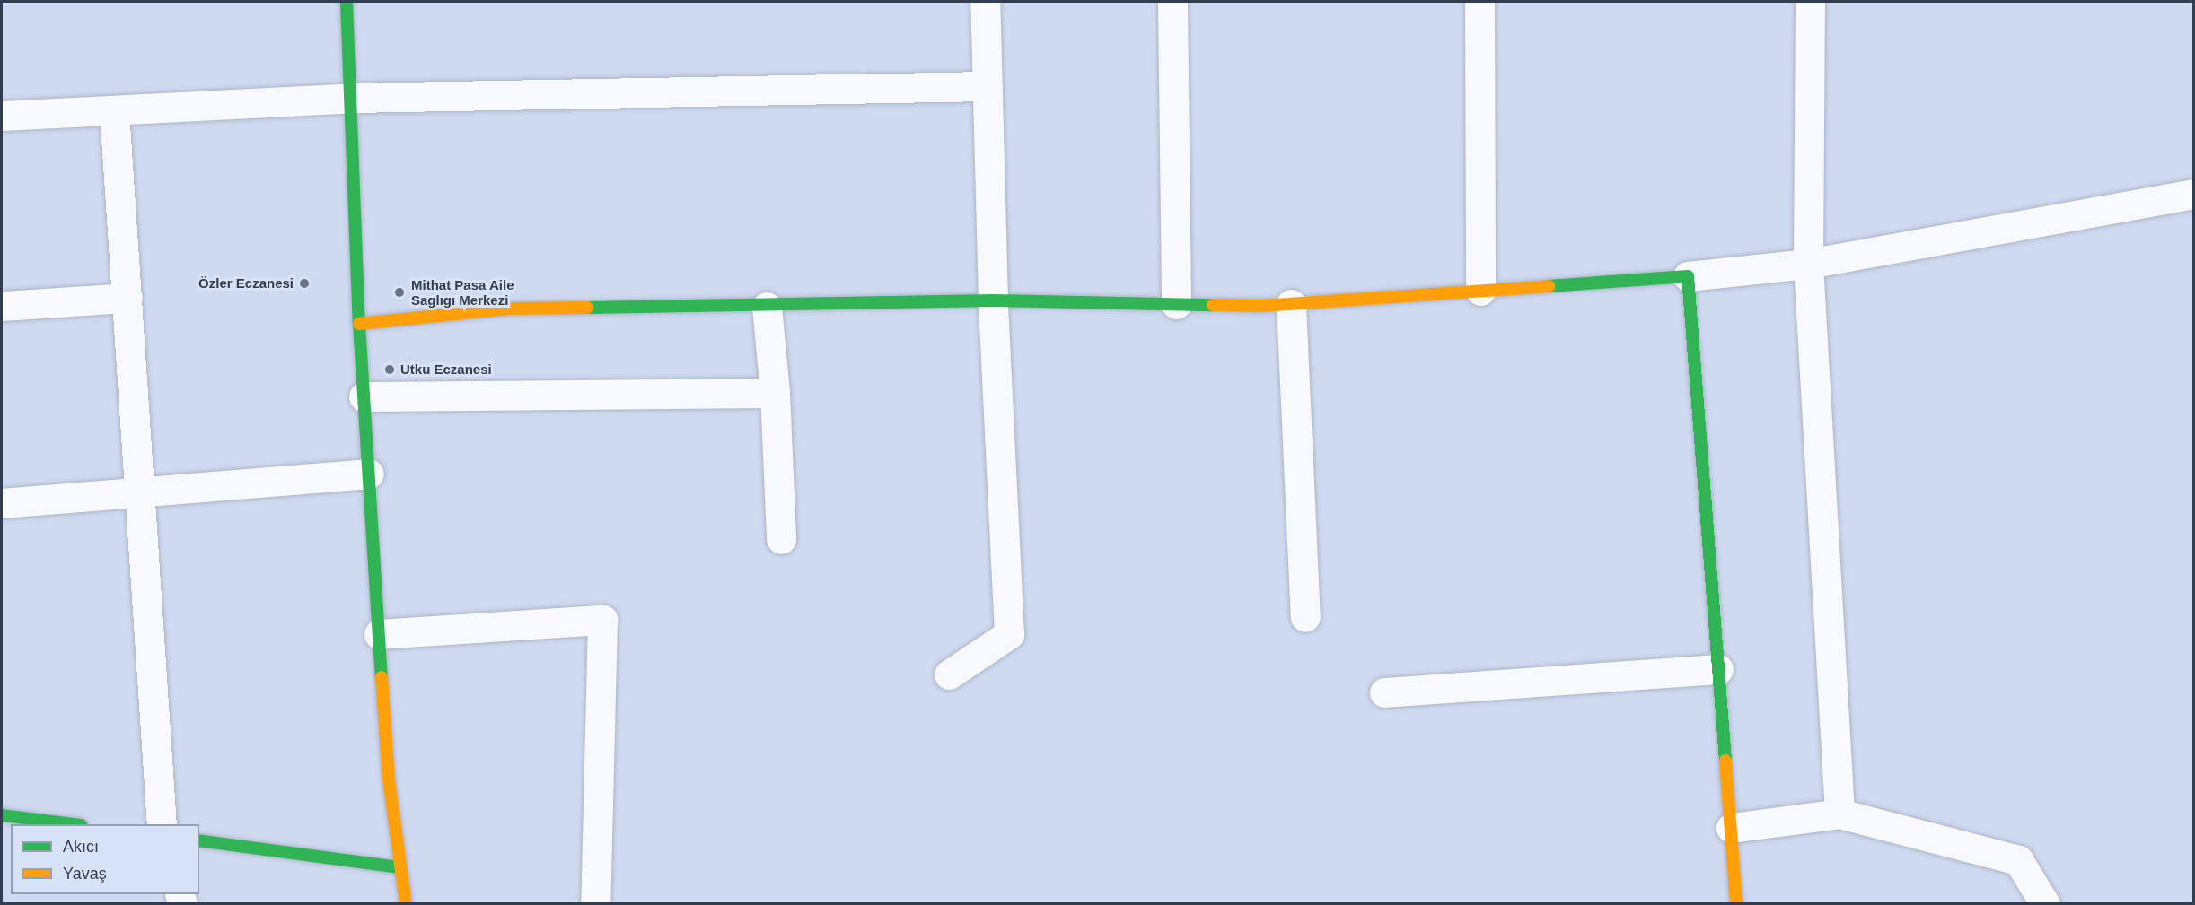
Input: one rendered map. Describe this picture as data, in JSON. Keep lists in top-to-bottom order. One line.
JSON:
{"places":["Özler Eczanesi","Mithat Pasa Aile Saglıgı Merkezi","Utku Eczanesi"],"legend":["Akıcı","Yavaş"]}
